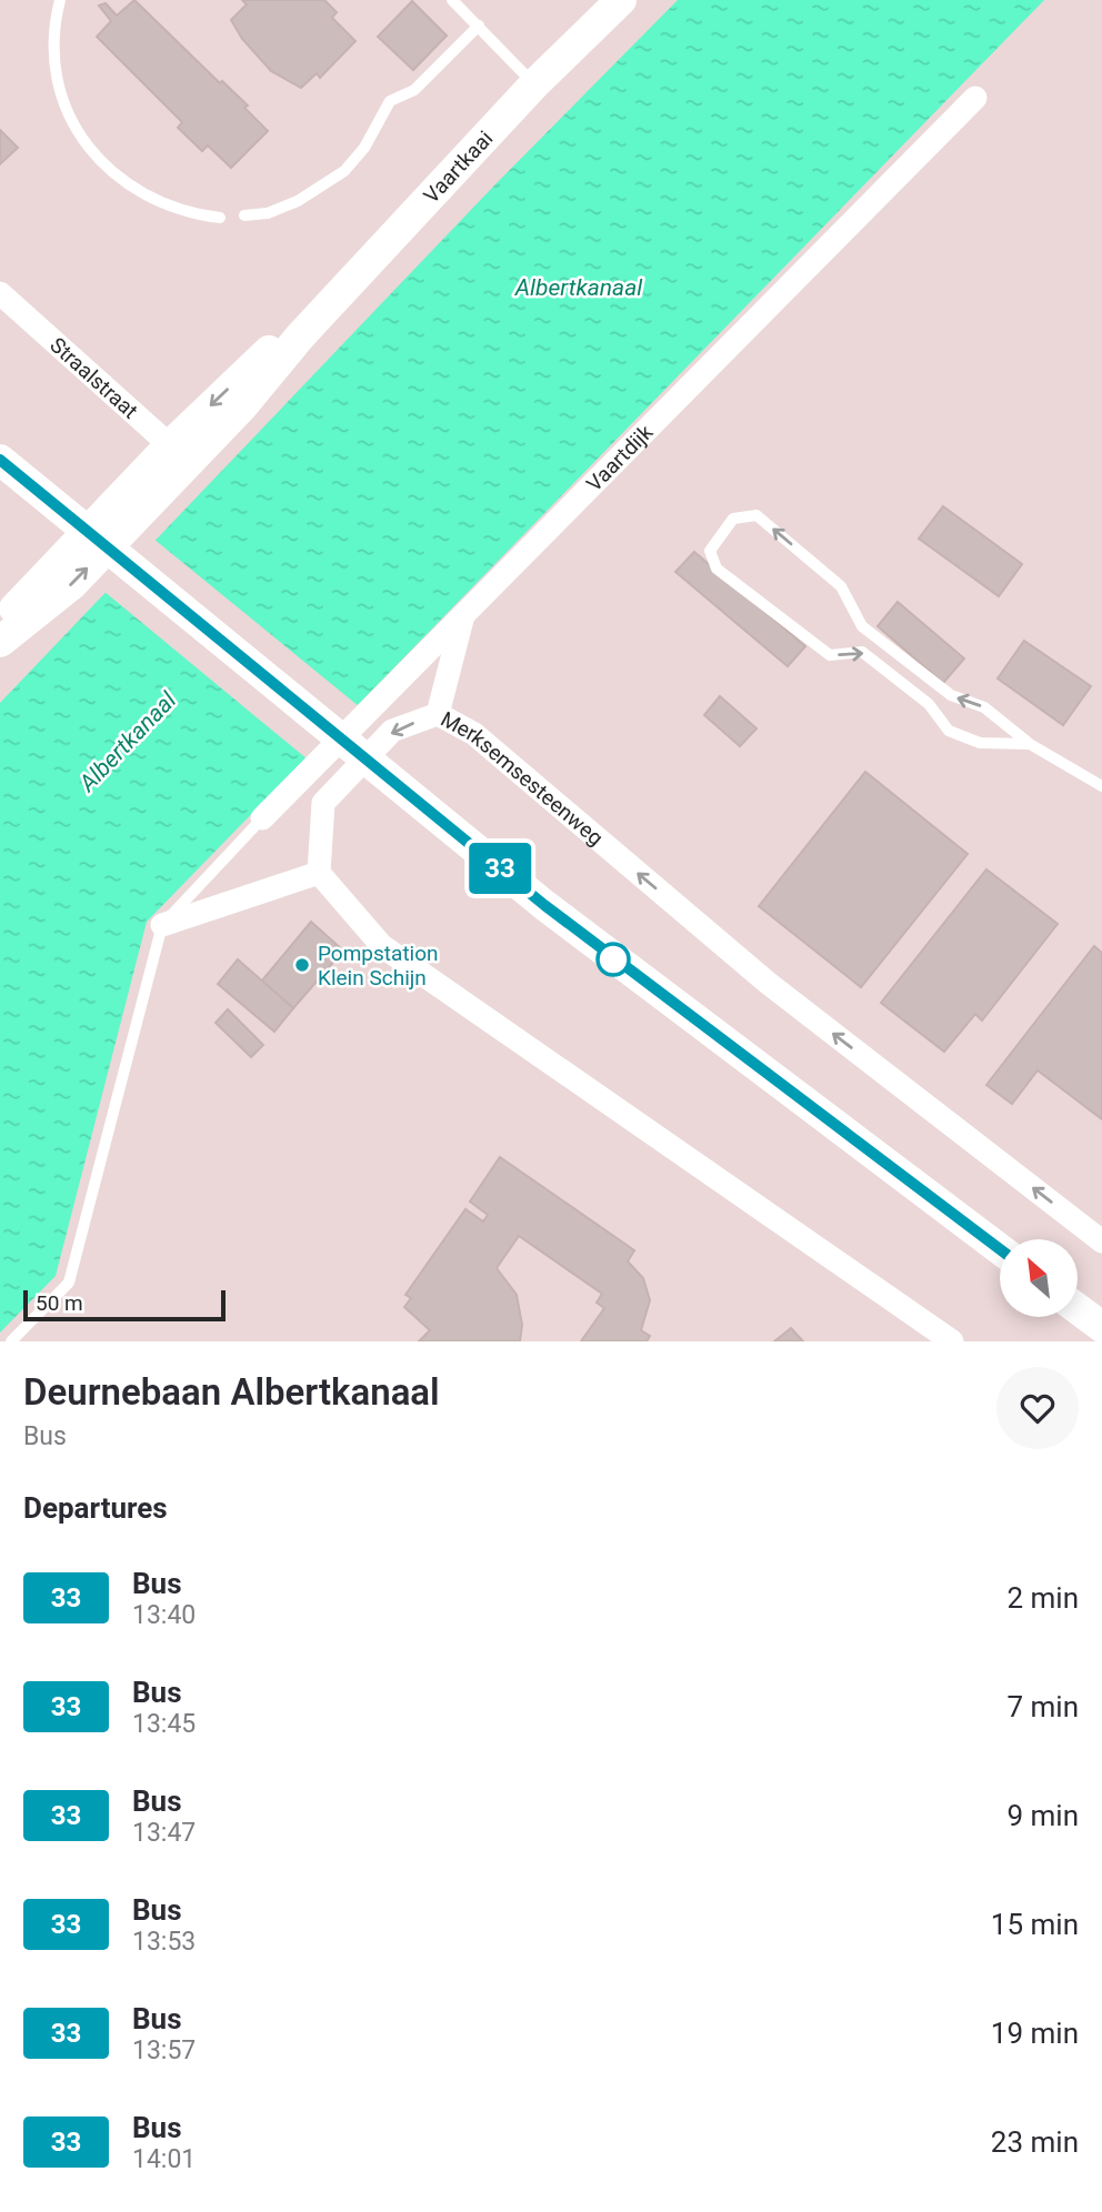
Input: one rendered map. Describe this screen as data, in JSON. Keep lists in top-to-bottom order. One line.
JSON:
{"streets":{"main road":["Vaartkaai"],"street":["Straalstraat","Vaartdijk","Merksemsesteenweg"]},"crossings":[["Vaartkaai","Straalstraat"]],"water":["Albertkanaal"],"places":["Pompstation Klein Schijn"],"lines":["bus line 33"],"scale_bar":"50 m","north":"top left","page":{"on_map":"33","scale":"50 m","heading":[["Deurnebaan Albertkanaal","Bus"],"Departures"],"list":[{"mark":"33","name":"Bus","note":"13:40","value":"2 min"},{"mark":"33","name":"Bus","note":"13:45","value":"7 min"},{"mark":"33","name":"Bus","note":"13:47","value":"9 min"},{"mark":"33","name":"Bus","note":"13:53","value":"15 min"},{"mark":"33","name":"Bus","note":"13:57","value":"19 min"},{"mark":"33","name":"Bus","note":"14:01","value":"23 min"}]}}
